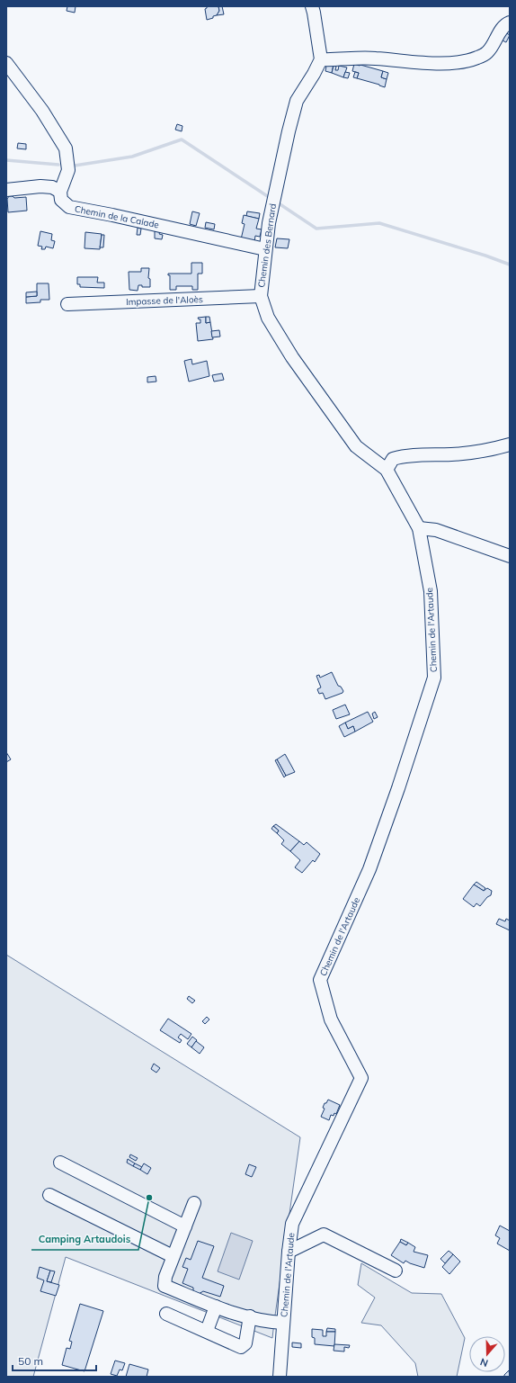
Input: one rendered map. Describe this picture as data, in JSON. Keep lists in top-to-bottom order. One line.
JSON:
{"streets":{"street":["Chemin de la Calade","Chemin des Bernard","Impasse de l'Aloès","Chemin de l'Artaude"]},"crossings":[["Chemin de la Calade","Chemin des Bernard"],["Chemin des Bernard","Impasse de l'Aloès"],["Chemin des Bernard","Chemin de l'Artaude"]],"places":["Camping Artaudois"],"scale_bar":"50 m","north":"bottom"}
